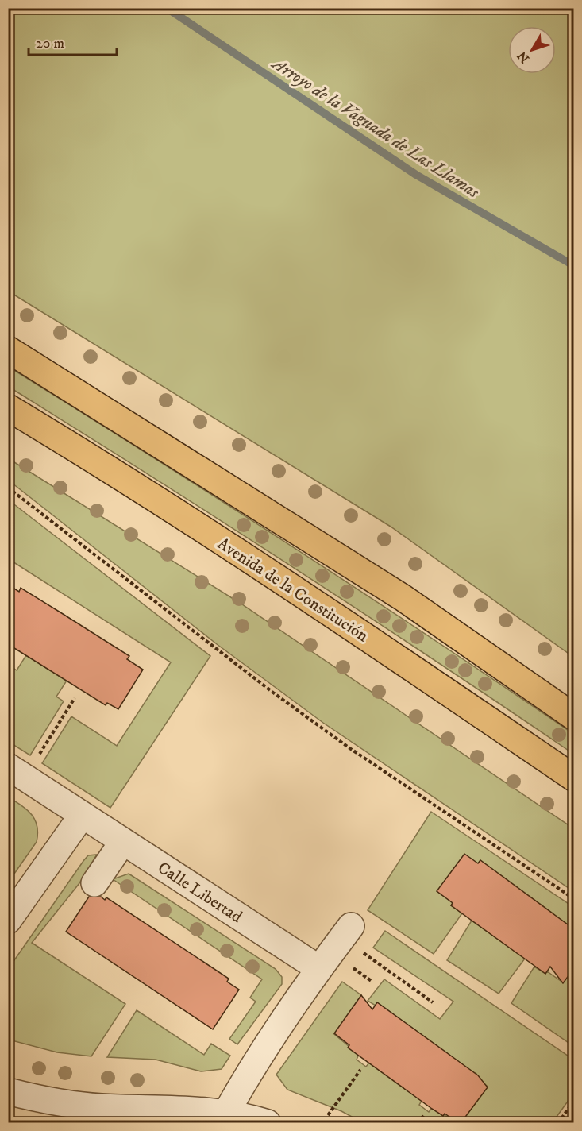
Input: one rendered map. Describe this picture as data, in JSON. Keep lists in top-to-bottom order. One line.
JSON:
{"streets":{"main road":["Avenida de la Constitución"],"street":["Calle Libertad"]},"water":["Arroyo de la Vaguada de Las Llamas"],"scale_bar":"20 m","north":"bottom left"}
